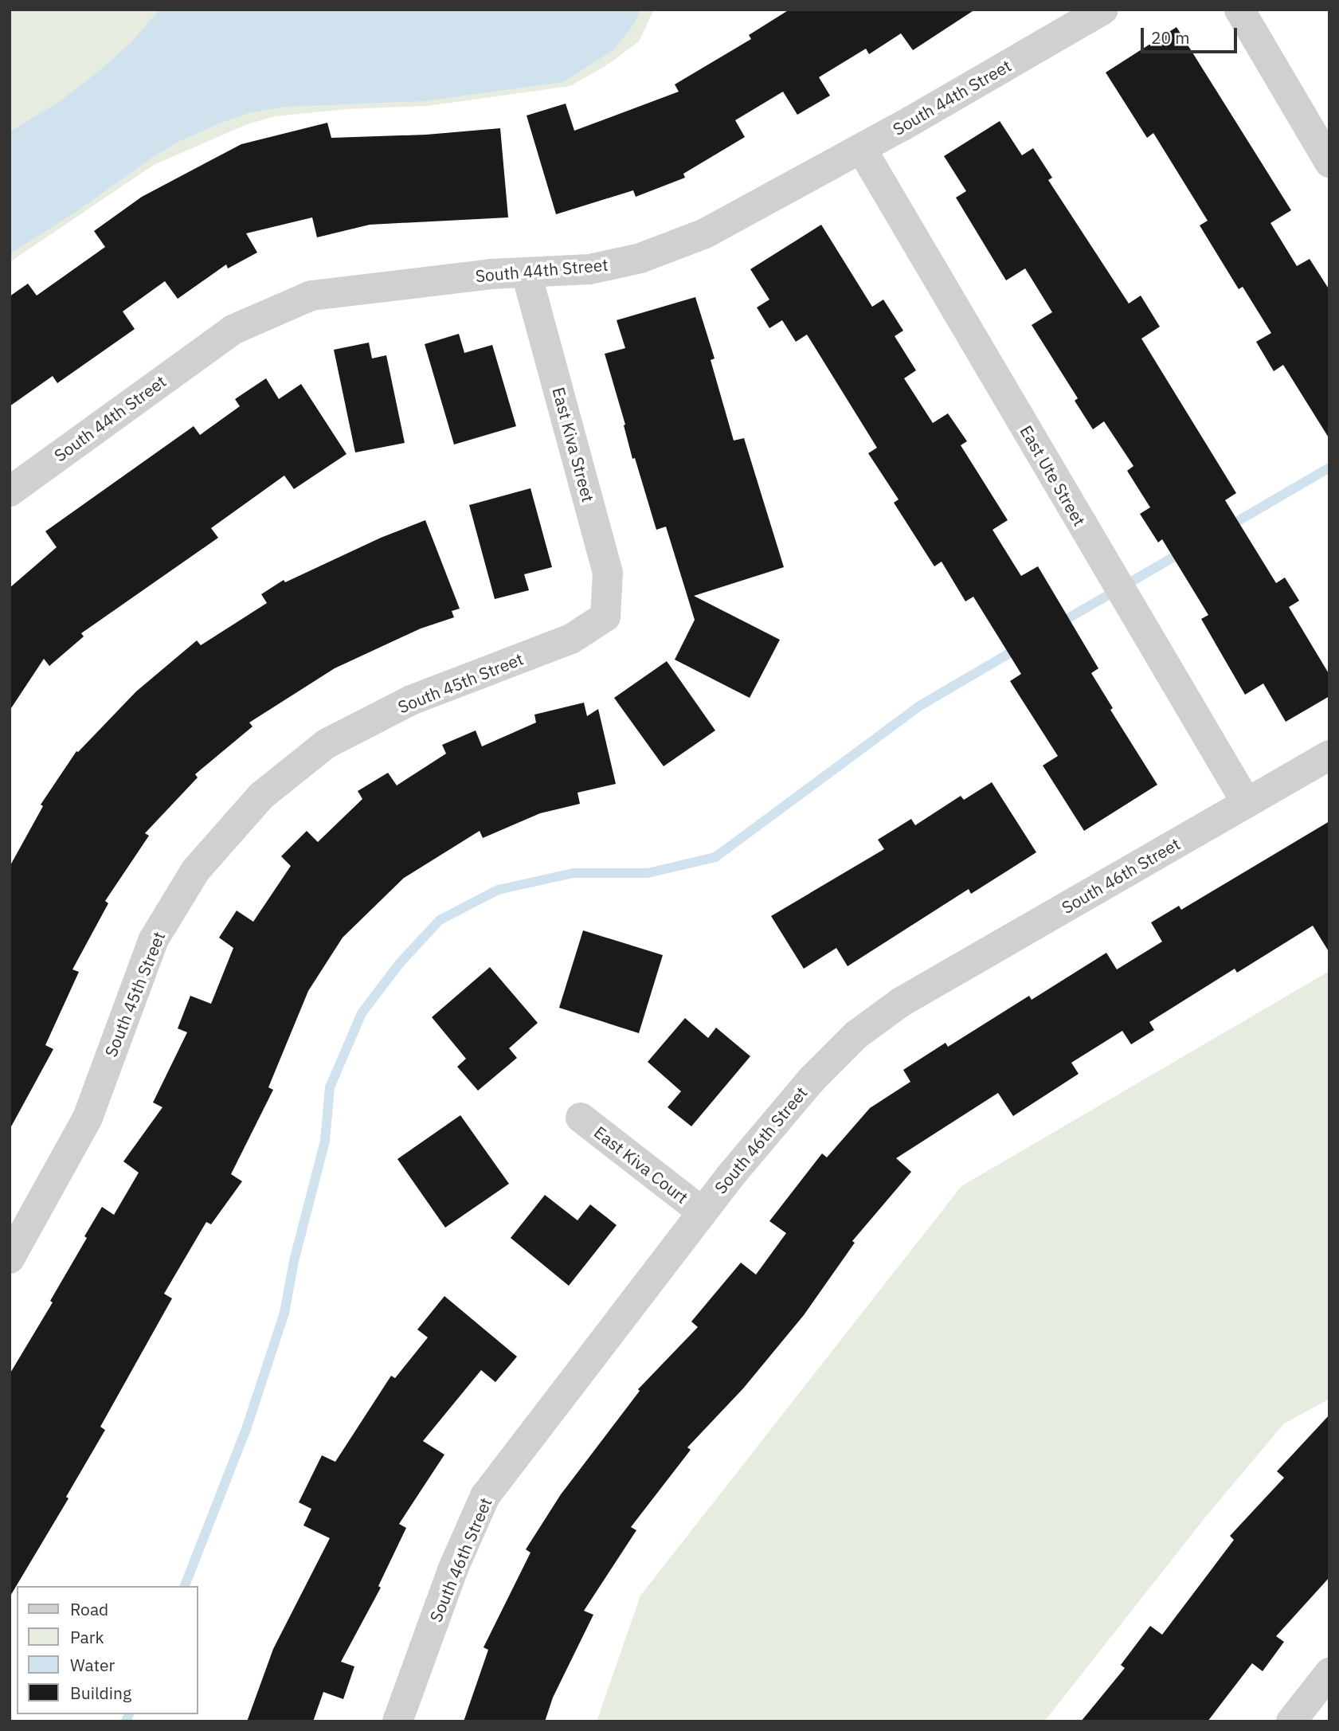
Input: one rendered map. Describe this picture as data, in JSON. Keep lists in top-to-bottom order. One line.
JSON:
{"streets":{"street":["South 44th Street","East Kiva Street","East Ute Street","South 45th Street","South 46th Street","East Kiva Court"]},"crossings":[["South 44th Street","East Kiva Street"],["South 44th Street","East Ute Street"],["East Kiva Street","South 45th Street"],["East Ute Street","South 46th Street"],["South 46th Street","East Kiva Court"]],"legend":["Road","Park","Water","Building"],"scale_bar":"20 m"}
